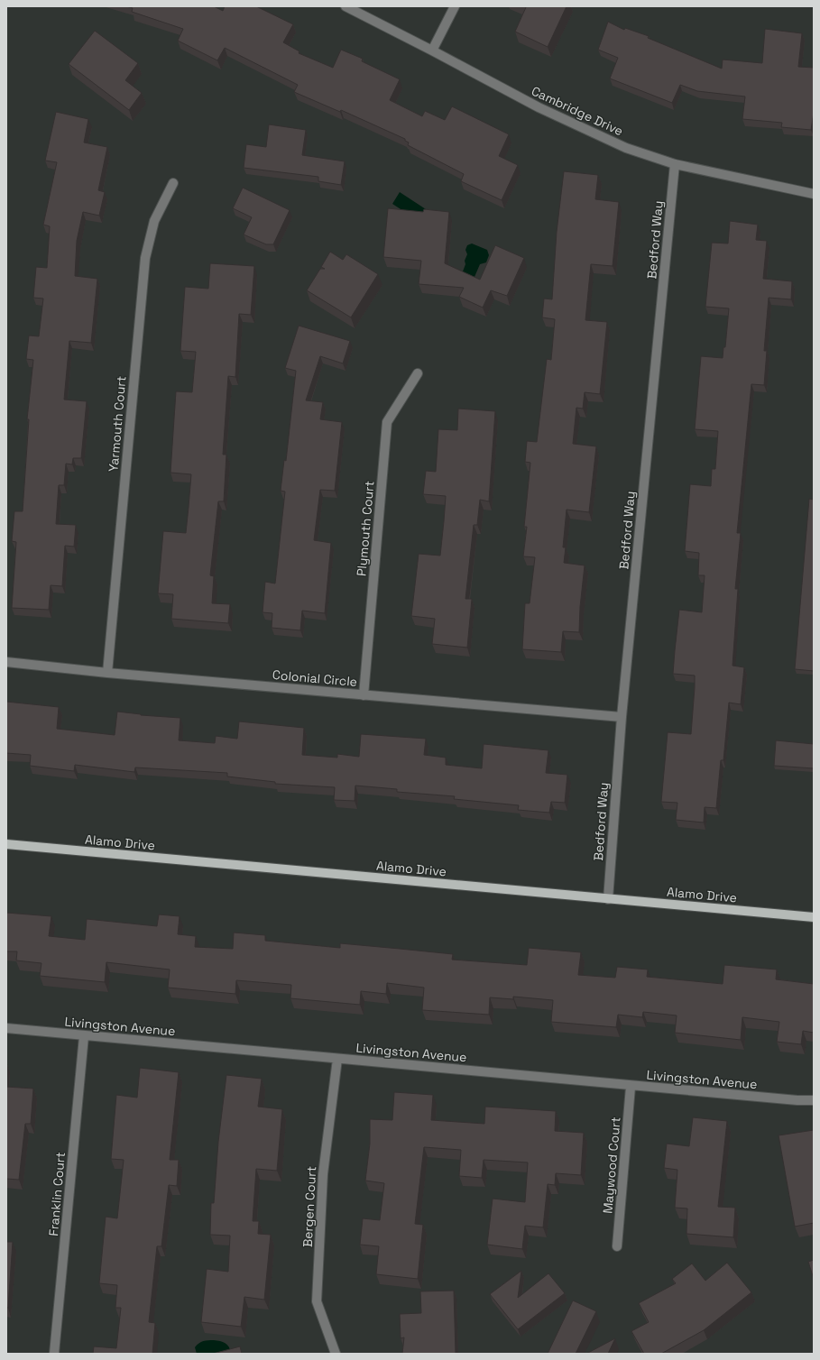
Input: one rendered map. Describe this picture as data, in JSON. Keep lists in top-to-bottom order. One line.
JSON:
{"streets":{"main road":["Alamo Drive"],"street":["Cambridge Drive","Bedford Way","Yarmouth Court","Plymouth Court","Colonial Circle","Livingston Avenue","Maywood Court","Franklin Court","Bergen Court"]},"crossings":[["Cambridge Drive","Bedford Way"],["Bedford Way","Colonial Circle"],["Bedford Way","Alamo Drive"],["Yarmouth Court","Colonial Circle"],["Plymouth Court","Colonial Circle"],["Livingston Avenue","Maywood Court"],["Livingston Avenue","Franklin Court"],["Livingston Avenue","Bergen Court"]]}
